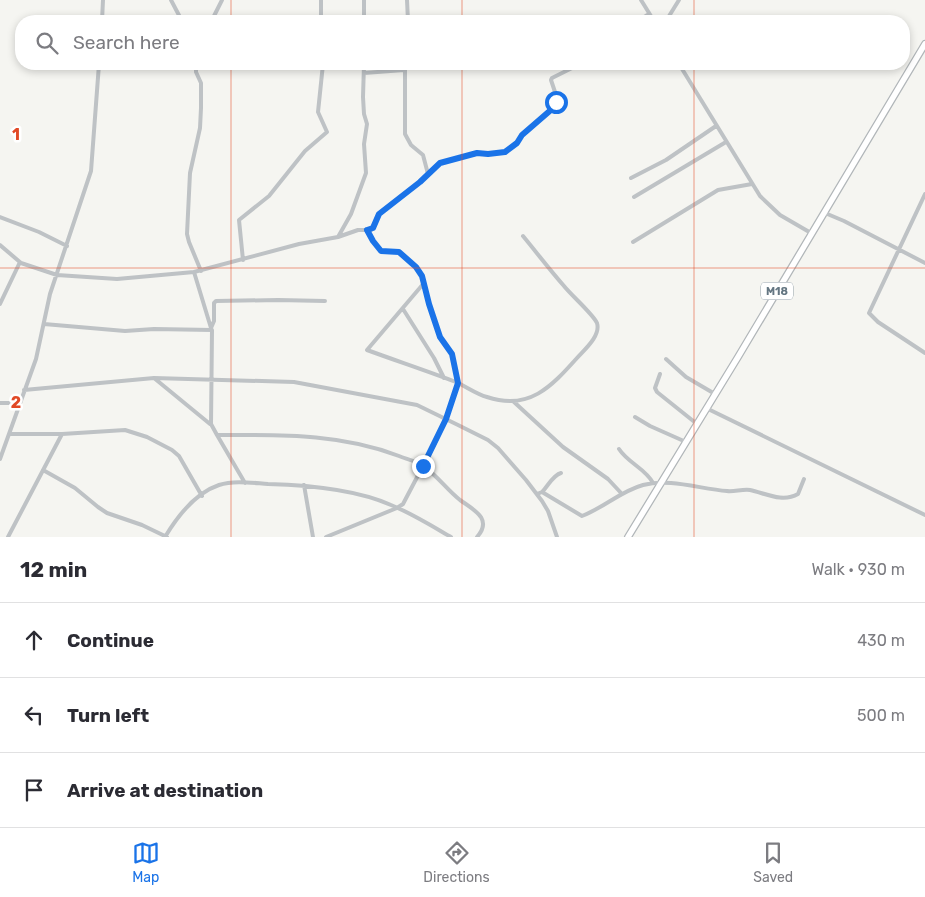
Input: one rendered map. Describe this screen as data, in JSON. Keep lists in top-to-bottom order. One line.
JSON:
{"streets":{"main road":["M18"]},"page":{"search":"Search here","heading":["12 min","Walk · 930 m"],"list":[["Continue","430 m"],["Turn left","500 m"],"Arrive at destination"],"nav":["Map","Directions","Saved"]},"grid":{"rows":["1","2"]}}
